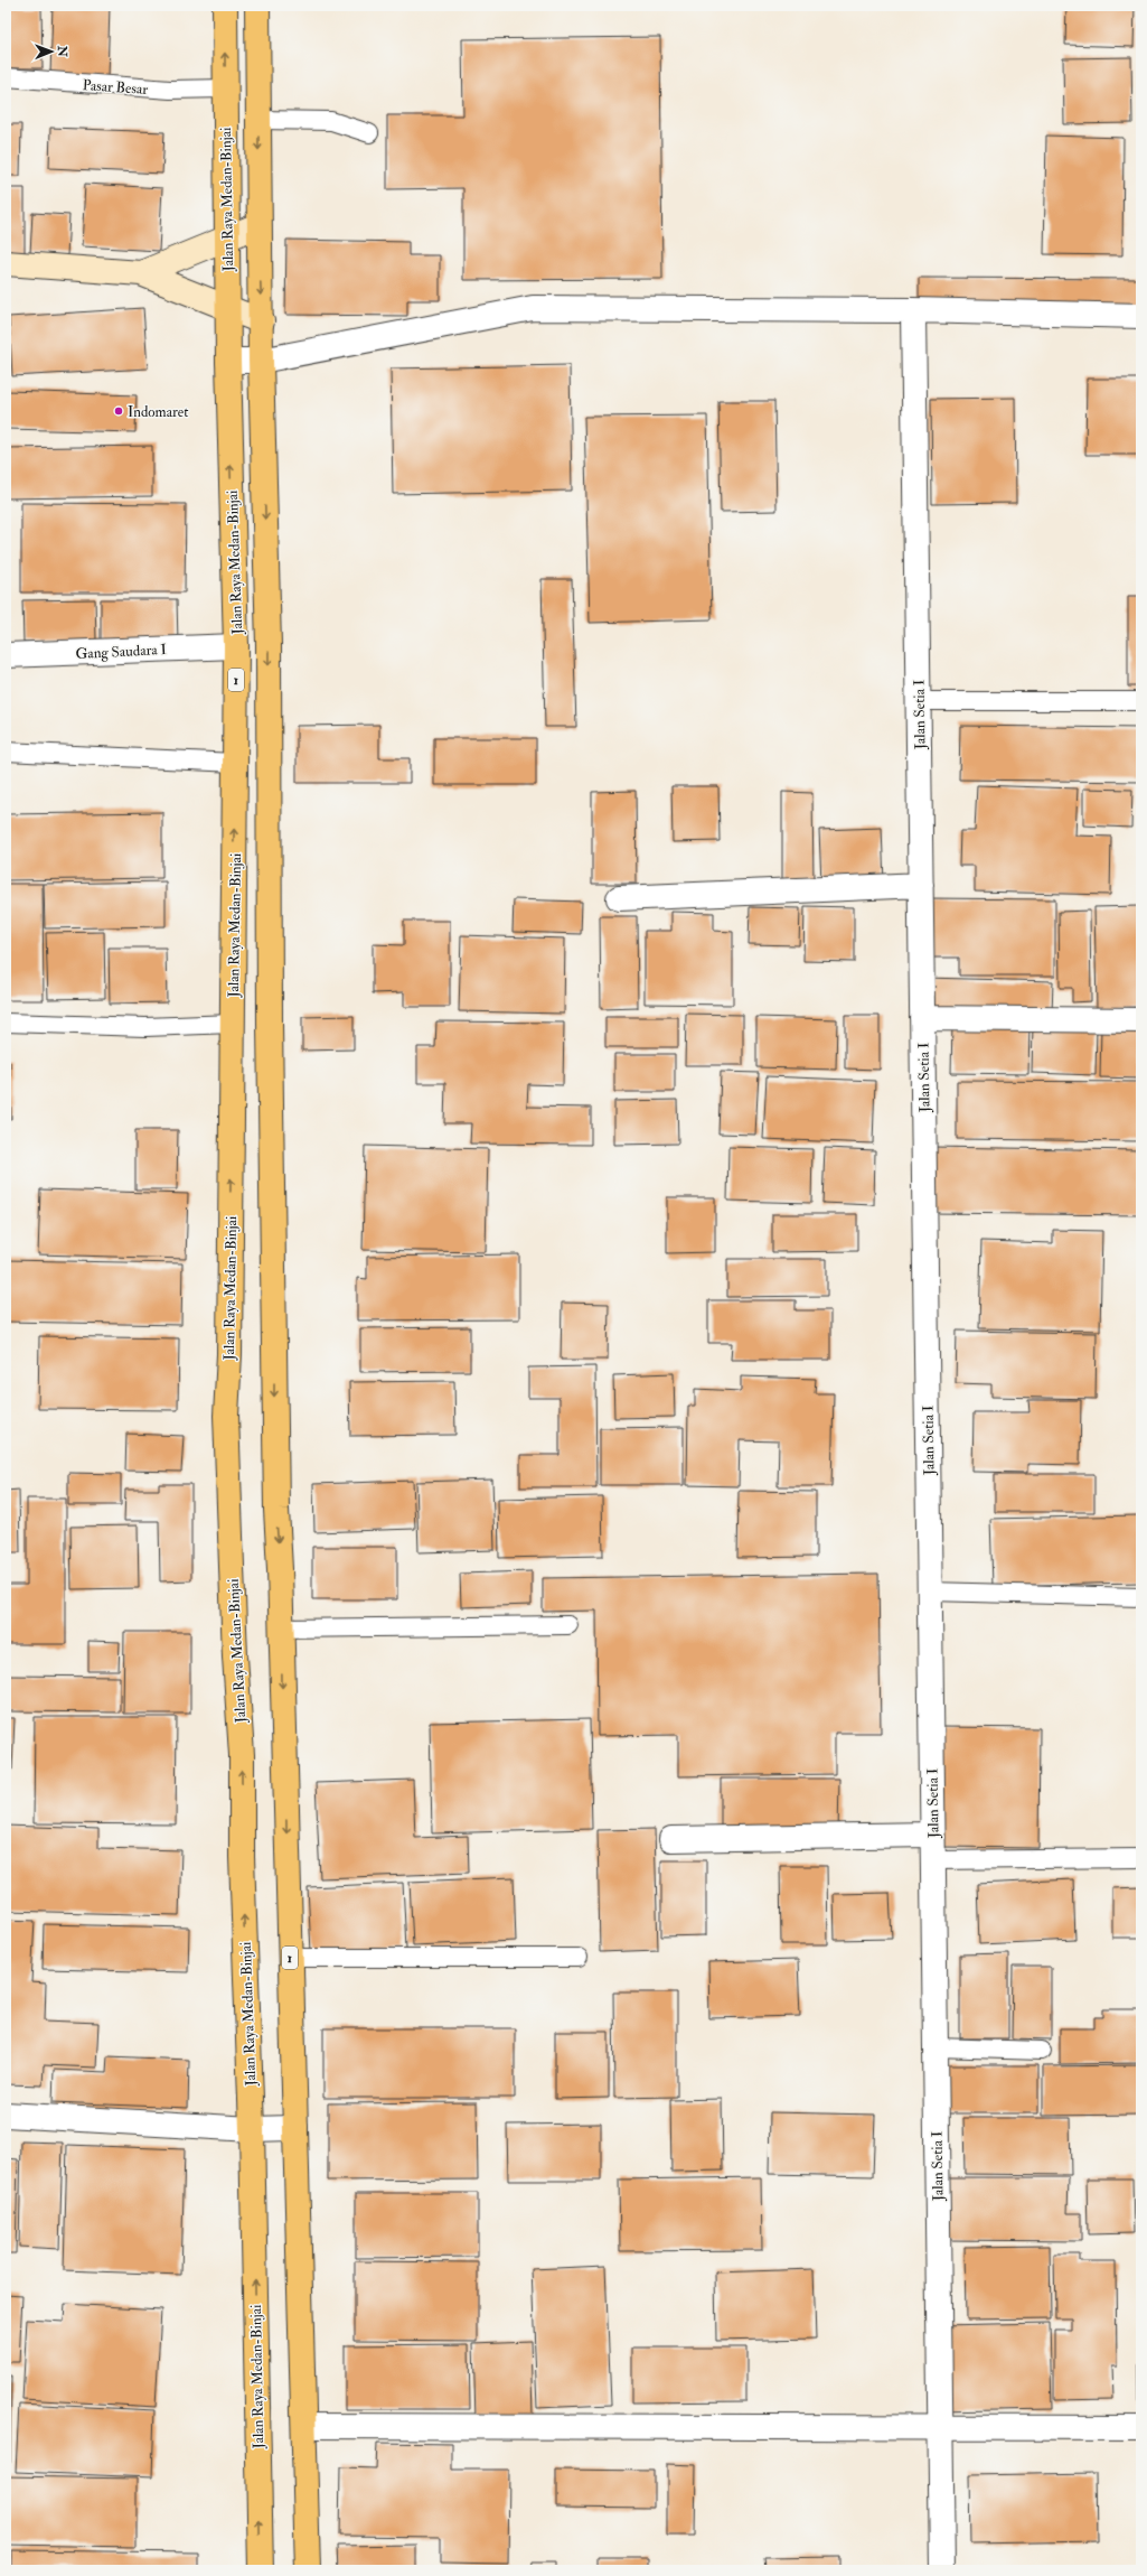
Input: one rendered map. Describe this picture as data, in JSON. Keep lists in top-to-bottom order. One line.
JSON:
{"streets":{"highway":["Jalan Raya Medan-Binjai","1"],"street":["Gang Saudara I","Jalan Setia I"],"lane":["Pasar Besar"]},"crossings":[["Pasar Besar","Jalan Raya Medan-Binjai"],["Jalan Raya Medan-Binjai","Gang Saudara I"]],"places":["Indomaret"],"north":"right"}
